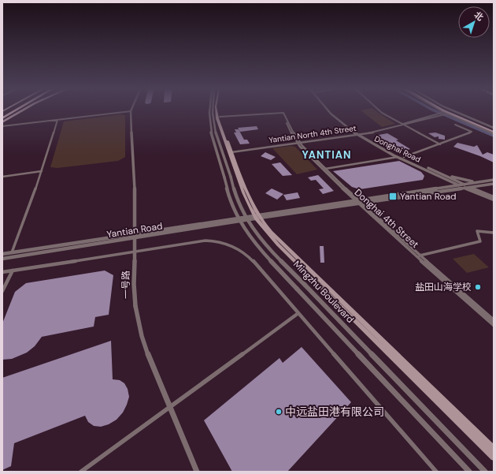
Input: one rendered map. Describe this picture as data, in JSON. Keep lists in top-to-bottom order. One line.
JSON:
{"streets":{"main road":["Mingzhu Boulevard"],"street":["Yantian North 4th Street","Donghai Road","Donghai 4th Street","Yantian Road","一号路"]},"crossings":[["Yantian North 4th Street","Donghai Road"],["Yantian North 4th Street","Donghai 4th Street"],["Yantian North 4th Street","Mingzhu Boulevard"],["Donghai Road","Yantian Road"],["Donghai 4th Street","Yantian Road"],["Donghai 4th Street","Mingzhu Boulevard"],["Yantian Road","Mingzhu Boulevard"]],"districts":["YANTIAN"],"places":{"transit":["Yantian Road"],"other":["盐田山海学校","中远盐田港有限公司"]},"north":"top right"}
